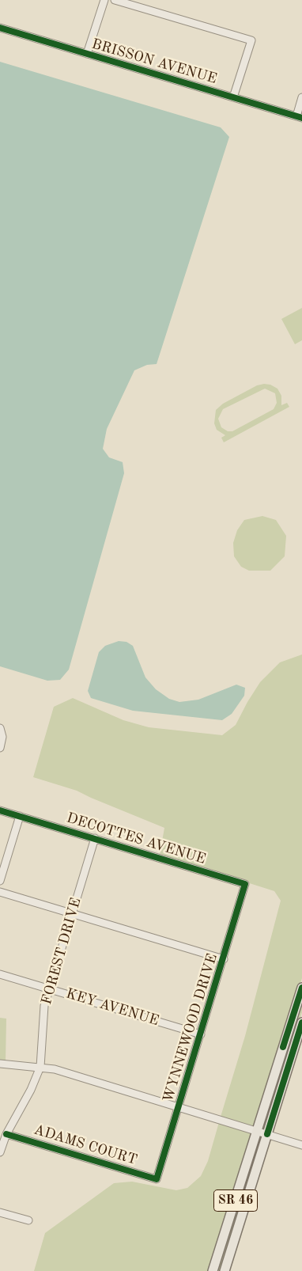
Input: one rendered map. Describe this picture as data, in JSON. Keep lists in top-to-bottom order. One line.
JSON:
{"streets":{"main road":["SR 46"],"street":["BRISSON AVENUE","DECOTTES AVENUE","FOREST DRIVE","KEY AVENUE","WYNNEWOOD DRIVE","ADAMS COURT"]},"crossings":[["DECOTTES AVENUE","FOREST DRIVE"],["DECOTTES AVENUE","WYNNEWOOD DRIVE"],["FOREST DRIVE","KEY AVENUE"],["FOREST DRIVE","ADAMS COURT"],["KEY AVENUE","WYNNEWOOD DRIVE"],["WYNNEWOOD DRIVE","ADAMS COURT"]]}
